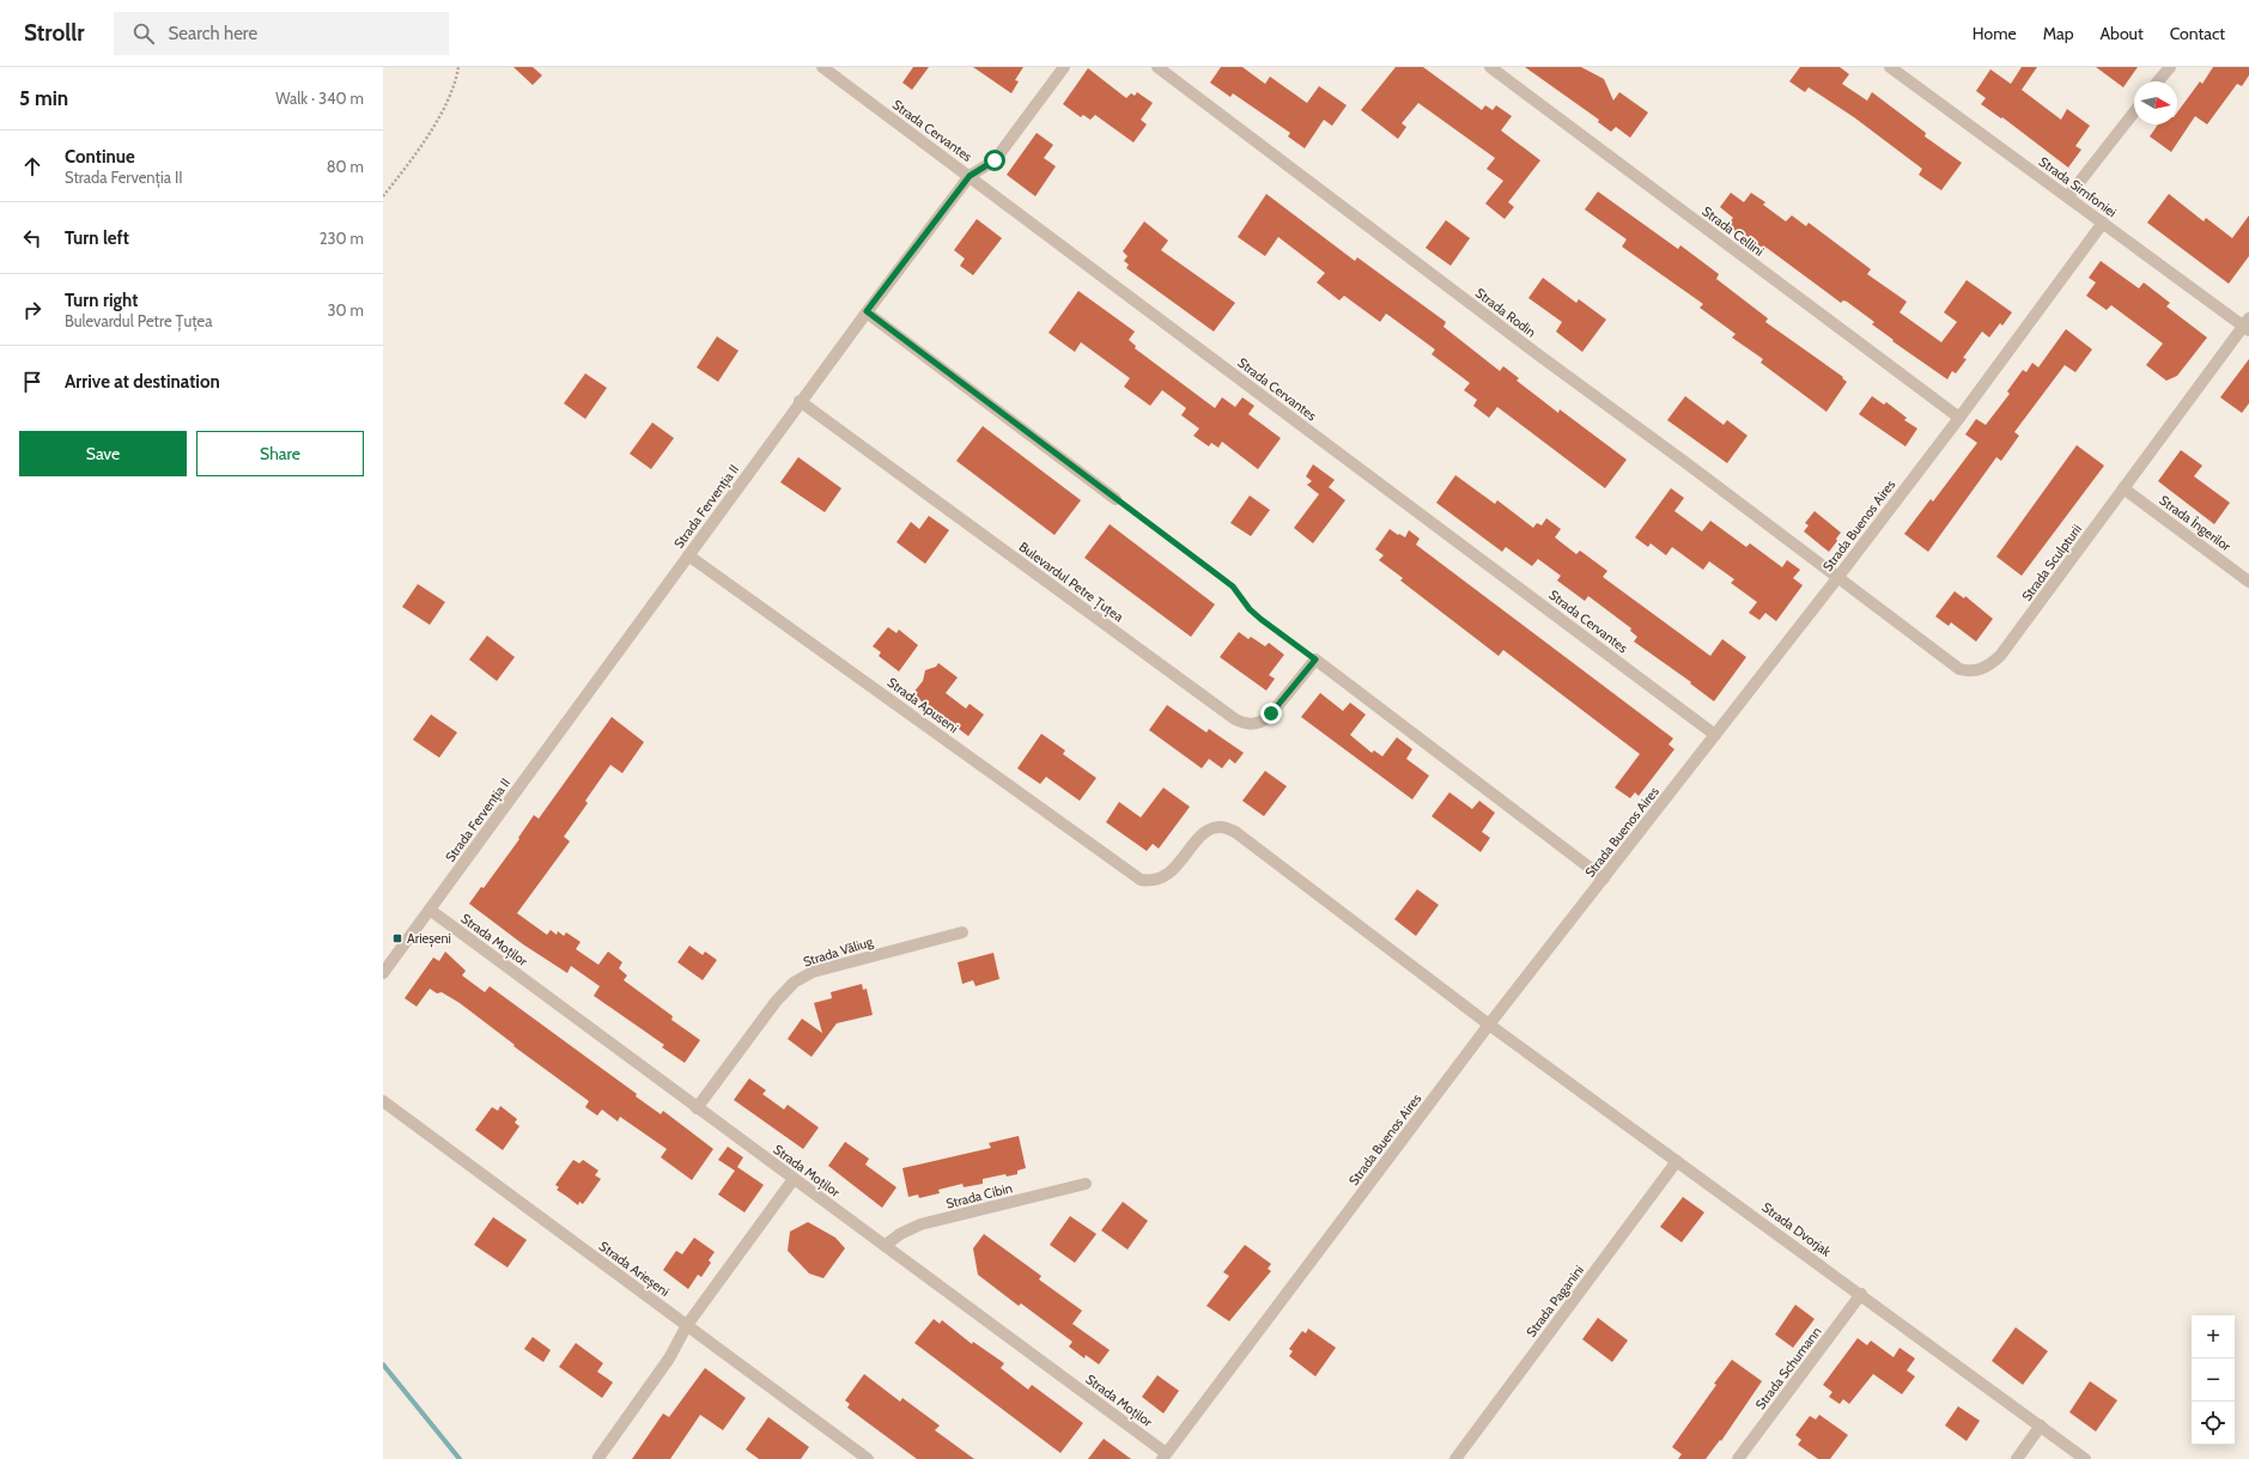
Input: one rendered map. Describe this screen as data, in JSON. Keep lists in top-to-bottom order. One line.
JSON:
{"streets":{"street":["Strada Cervantes","Strada Simfoniei","Strada Cellini","Strada Rodin","Strada Fervenția II","Strada Îngerilor","Strada Buenos Aires","Strada Sculpturii","Bulevardul Petre Țuțea","Strada Apuseni","Strada Moților","Strada Văliug","Strada Cibin","Strada Dvorjak","Strada Arieșeni","Strada Paganini","Strada Schumann"]},"crossings":[["Strada Cervantes","Strada Fervenția II"],["Strada Cervantes","Strada Buenos Aires"],["Strada Simfoniei","Strada Buenos Aires"],["Strada Simfoniei","Strada Sculpturii"],["Strada Cellini","Strada Buenos Aires"],["Strada Rodin","Strada Buenos Aires"],["Strada Rodin","Strada Sculpturii"],["Strada Fervenția II","Bulevardul Petre Țuțea"],["Strada Fervenția II","Strada Apuseni"],["Strada Fervenția II","Strada Moților"],["Strada Îngerilor","Strada Sculpturii"],["Strada Buenos Aires","Strada Sculpturii"],["Strada Buenos Aires","Strada Moților"],["Strada Buenos Aires","Strada Dvorjak"],["Strada Apuseni","Strada Dvorjak"],["Strada Moților","Strada Văliug"],["Strada Moților","Strada Cibin"],["Strada Dvorjak","Strada Paganini"],["Strada Dvorjak","Strada Schumann"]],"places":{"transit":["Arieșeni"]},"north":"right","page":{"header":"Strollr","search":"Search here","nav":["Home","Map","About","Contact"],"heading":["5 min","Walk · 340 m"],"list":[["Continue","Strada Fervenția II","80 m"],["Turn left","230 m"],["Turn right","Bulevardul Petre Țuțea","30 m"],"Arrive at destination"],"buttons":["Save","Share"],"map_buttons":["+","−"]}}
